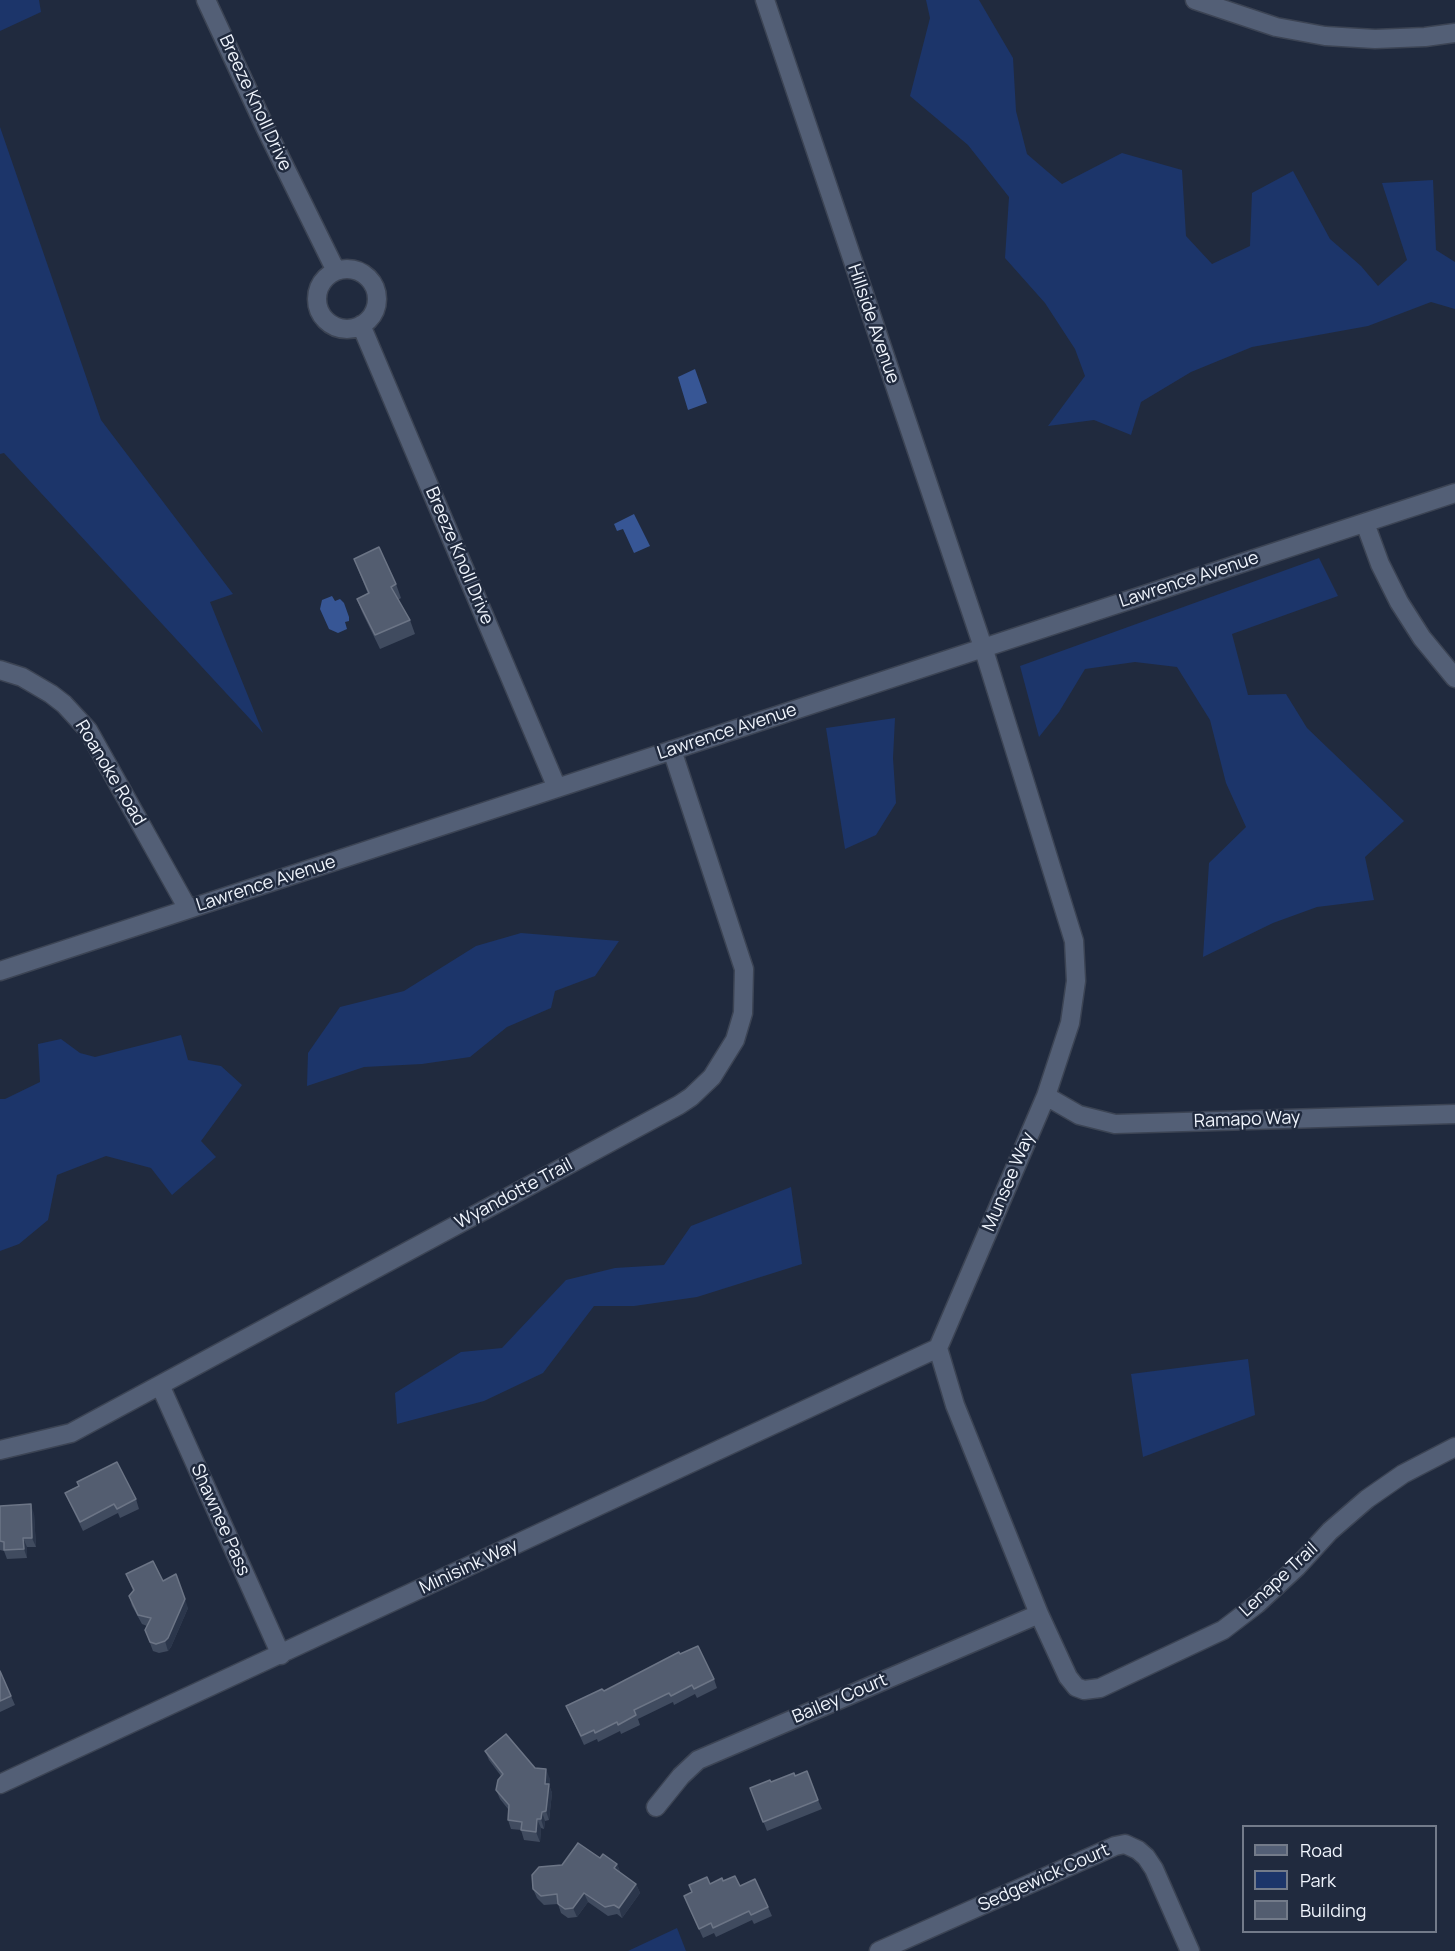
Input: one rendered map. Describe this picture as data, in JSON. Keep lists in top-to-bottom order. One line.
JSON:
{"streets":{"street":["Breeze Knoll Drive","Hillside Avenue","Lawrence Avenue","Roanoke Road","Ramapo Way","Munsee Way","Wyandotte Trail","Shawnee Pass","Minisink Way","Lenape Trail","Bailey Court","Sedgewick Court"]},"crossings":[["Breeze Knoll Drive","Lawrence Avenue"],["Hillside Avenue","Lawrence Avenue"],["Hillside Avenue","Munsee Way"],["Lawrence Avenue","Roanoke Road"],["Lawrence Avenue","Munsee Way"],["Lawrence Avenue","Wyandotte Trail"],["Ramapo Way","Munsee Way"],["Munsee Way","Minisink Way"],["Wyandotte Trail","Shawnee Pass"],["Shawnee Pass","Minisink Way"],["Lenape Trail","Bailey Court"]],"legend":["Road","Park","Building"]}
